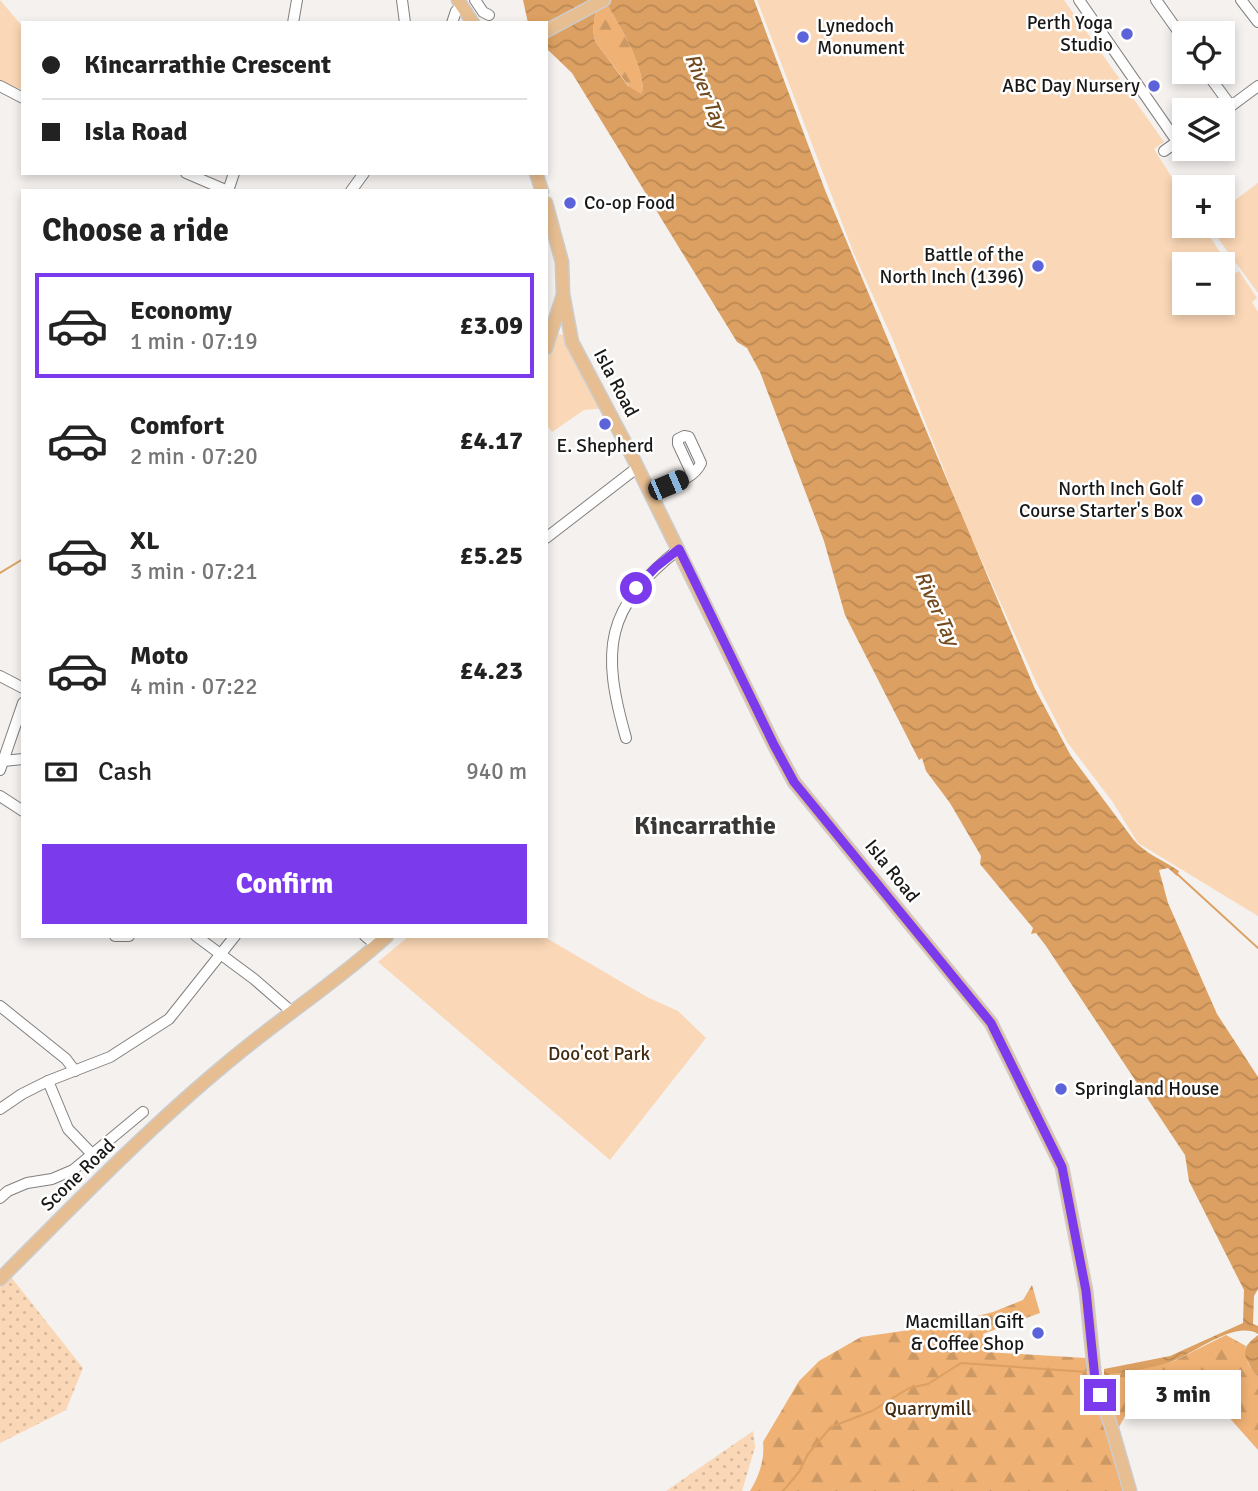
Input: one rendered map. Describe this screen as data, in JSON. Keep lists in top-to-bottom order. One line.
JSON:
{"streets":{"main road":["Isla Road","Scone Road"]},"districts":["Kincarrathie"],"water":["River Tay"],"parks":["Doo'cot Park","Quarrymill"],"places":["Perth Yoga Studio","Lynedoch Monument","ABC Day Nursery","Co-op Food","Battle of the North Inch (1396)","E. Shepherd","North Inch Golf Course Starter's Box","Springland House","Macmillan Gift & Coffee Shop"],"page":{"map_buttons":["+","−"],"banner":["Kincarrathie Crescent","Isla Road"],"heading":"Choose a ride","list":[{"name":"Economy","note":"1 min · 07:19","value":"£3.09"},{"name":"Comfort","note":"2 min · 07:20","value":"£4.17"},{"name":"XL","note":"3 min · 07:21","value":"£5.25"},{"name":"Moto","note":"4 min · 07:22","value":"£4.23"}],"pay":["Cash","940 m"],"buttons":"Confirm","bubble":"3 min"}}
